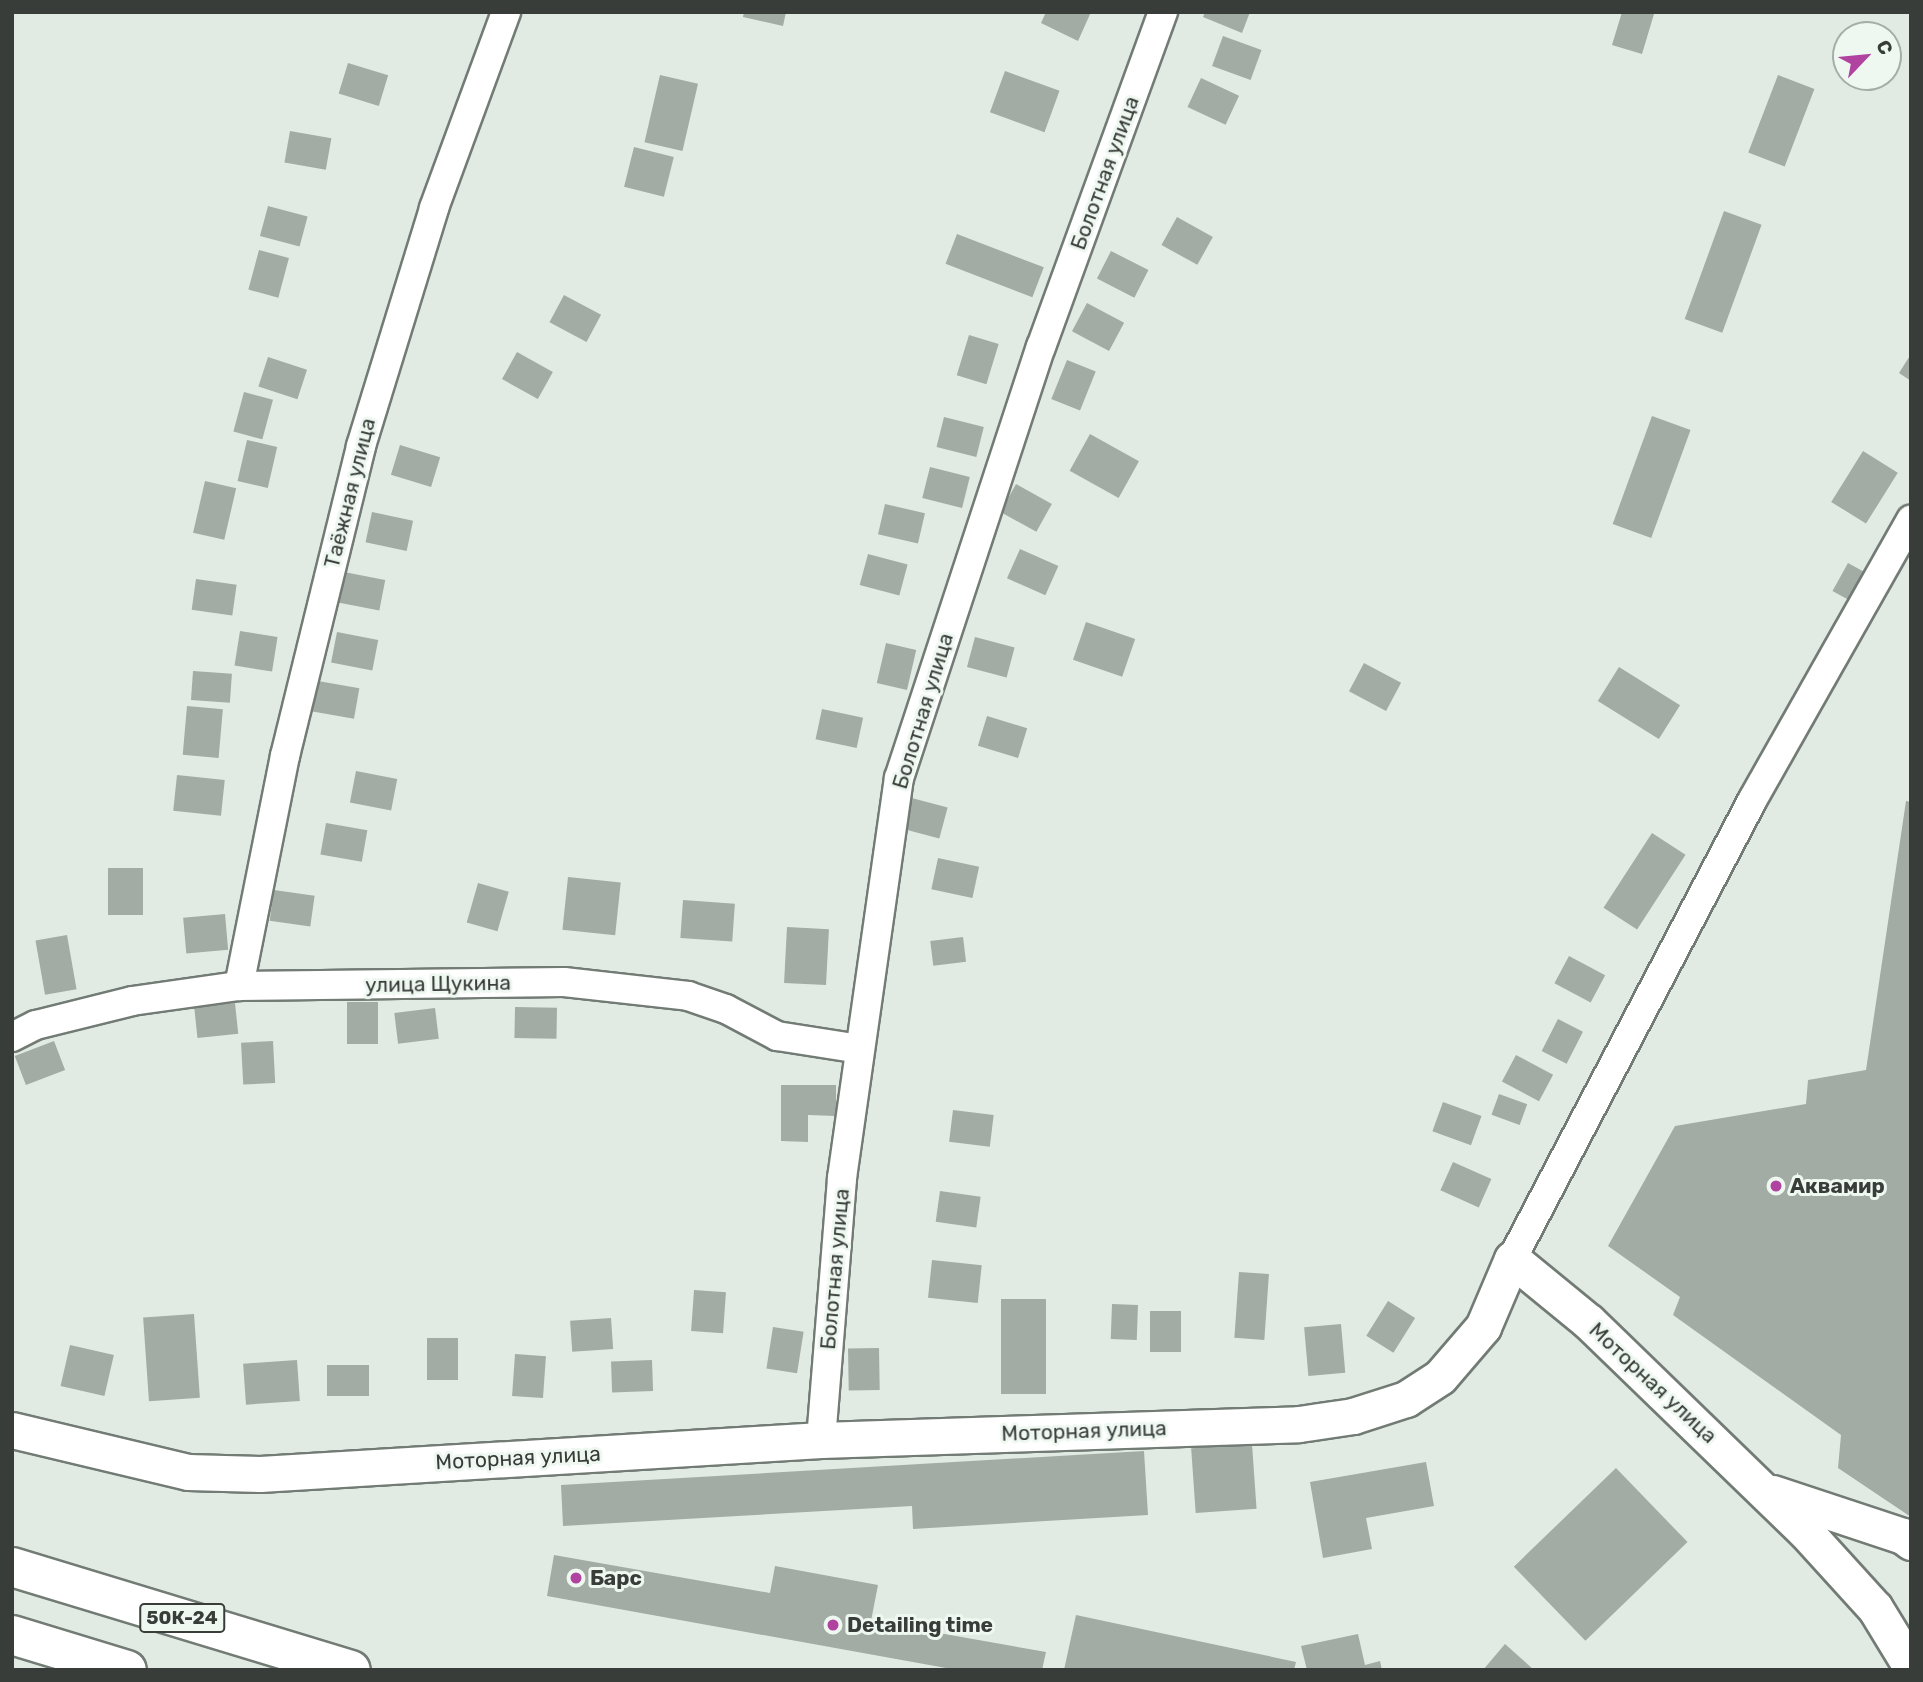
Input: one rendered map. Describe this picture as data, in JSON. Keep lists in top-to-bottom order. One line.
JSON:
{"streets":{"main road":["50К-24"],"street":["Болотная улица","Таёжная улица","улица Щукина","Моторная улица"]},"crossings":[["Болотная улица","улица Щукина"],["Болотная улица","Моторная улица"],["Таёжная улица","улица Щукина"]],"places":["Аквамир","Барс","Detailing time"],"north":"top right"}
